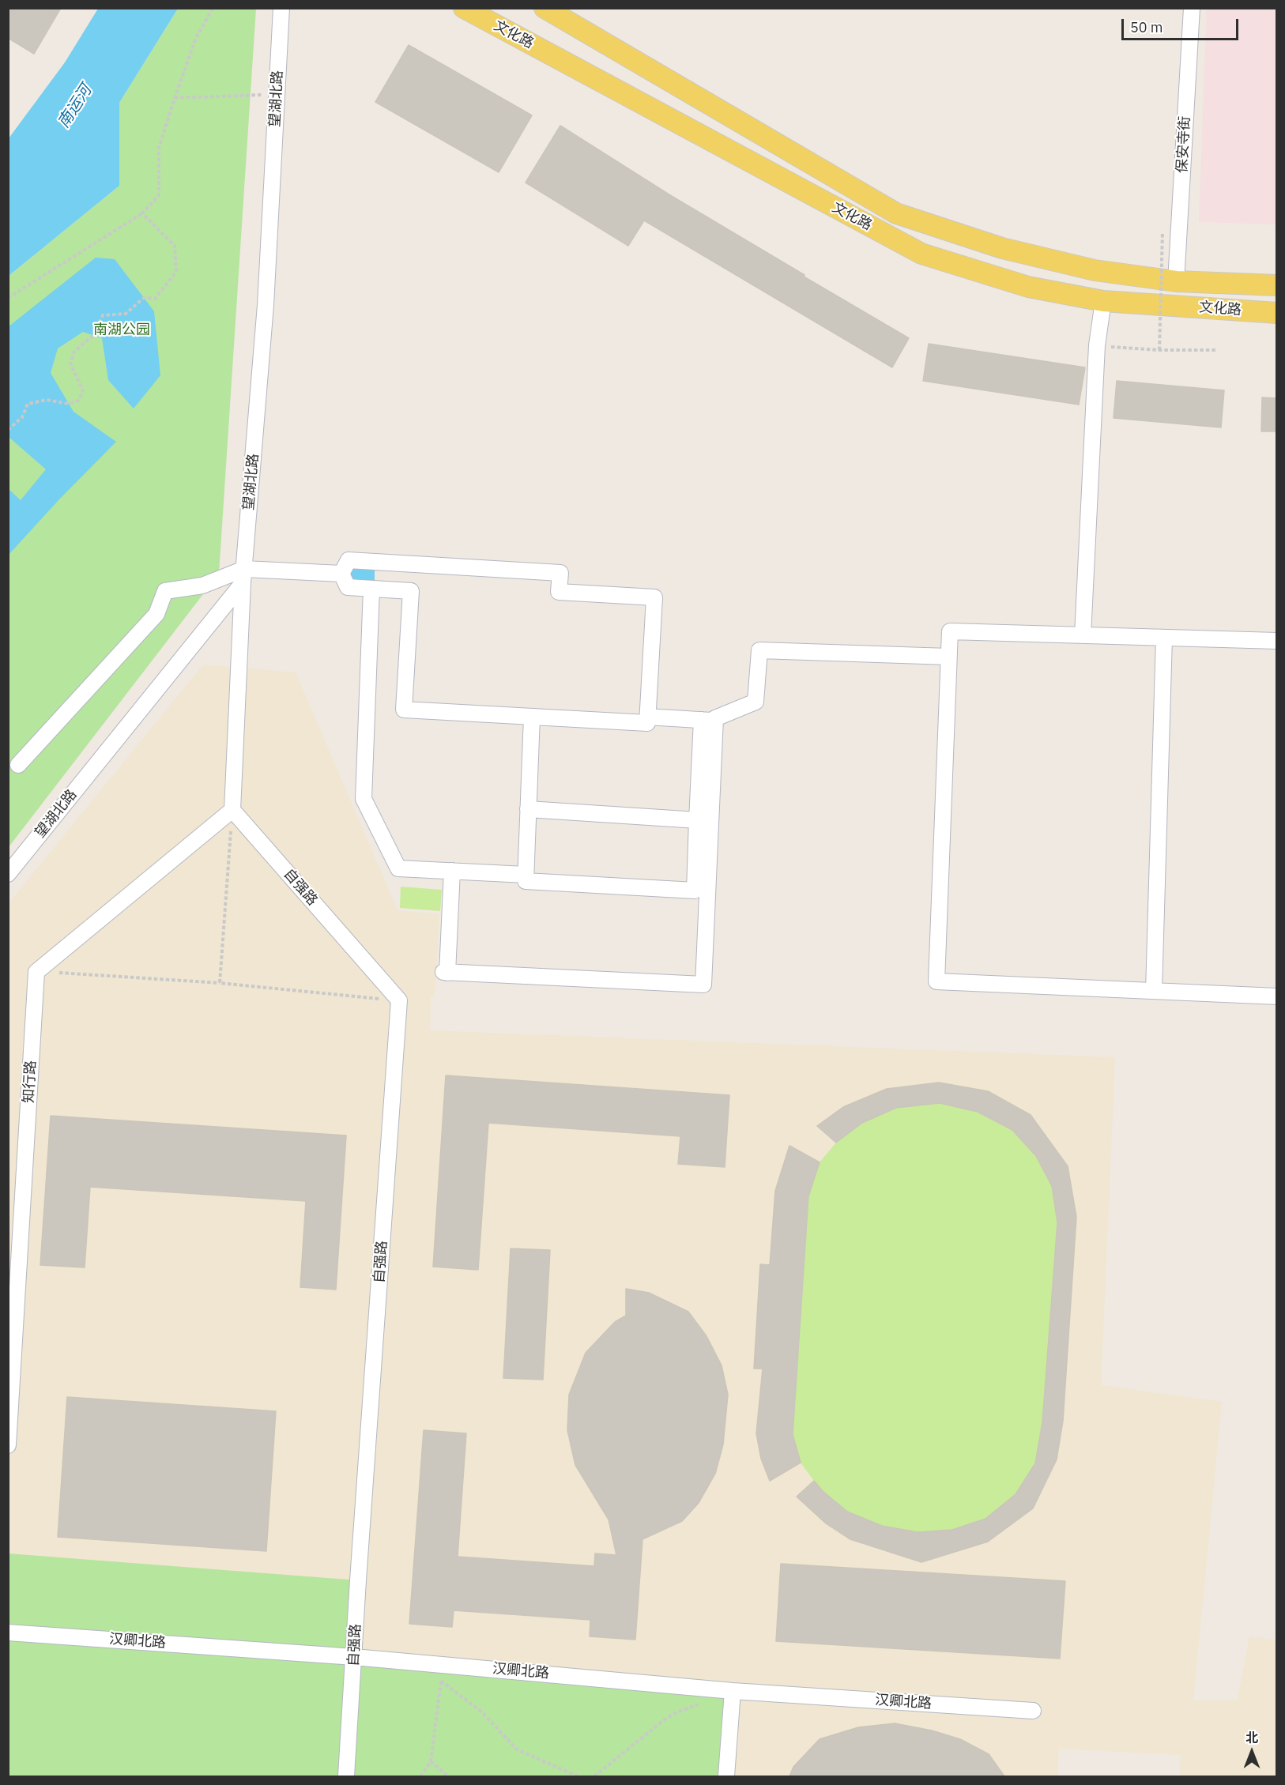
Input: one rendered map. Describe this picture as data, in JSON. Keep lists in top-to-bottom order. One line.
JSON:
{"streets":{"main road":["文化路"],"street":["望湖北路","保安寺街","自强路","知行路","汉卿北路"]},"crossings":[["文化路","保安寺街"],["自强路","汉卿北路"]],"water":["南运河"],"parks":["南湖公园"],"scale_bar":"50 m","north":"top"}
